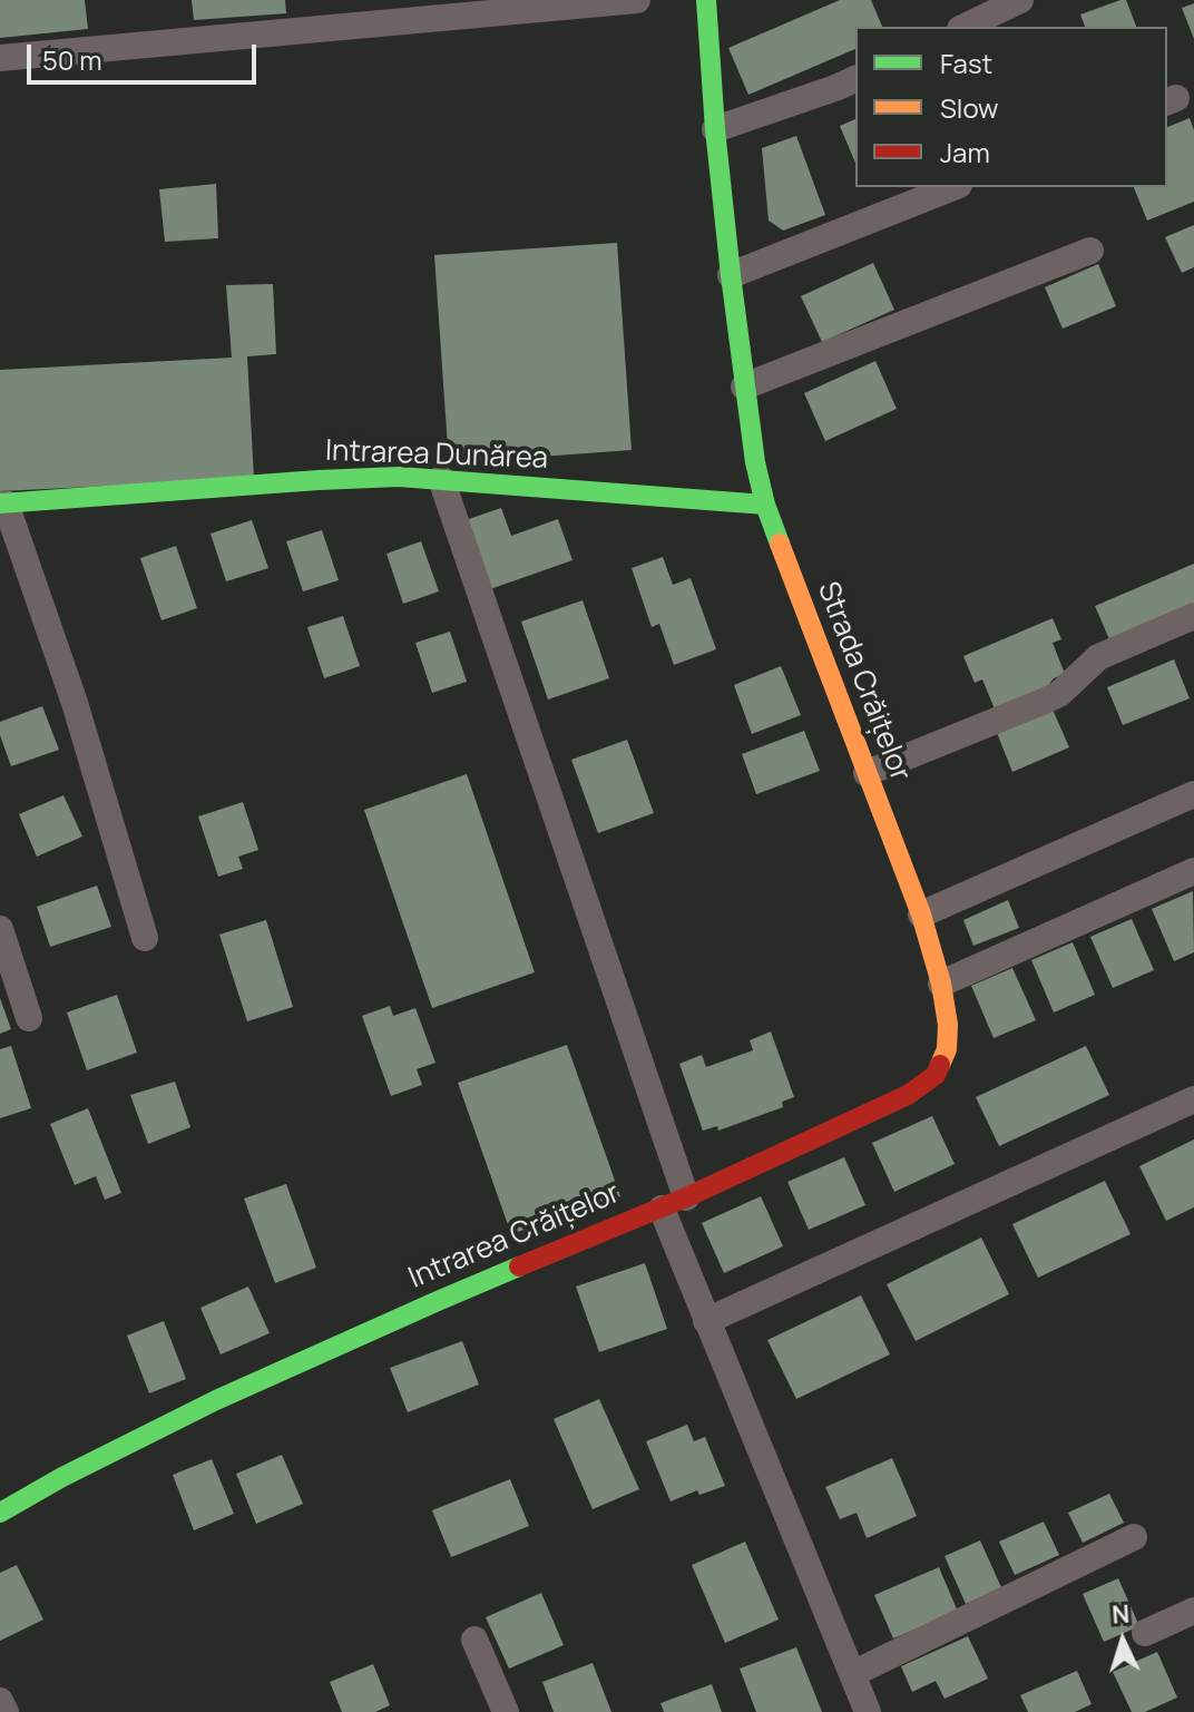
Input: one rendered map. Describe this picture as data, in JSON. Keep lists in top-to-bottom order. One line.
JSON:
{"streets":{"street":["Intrarea Dunărea","Strada Crăițelor","Intrarea Crăițelor"]},"crossings":[["Intrarea Dunărea","Strada Crăițelor"],["Strada Crăițelor","Intrarea Crăițelor"]],"legend":["Fast","Slow","Jam"],"scale_bar":"50 m","north":"top"}
